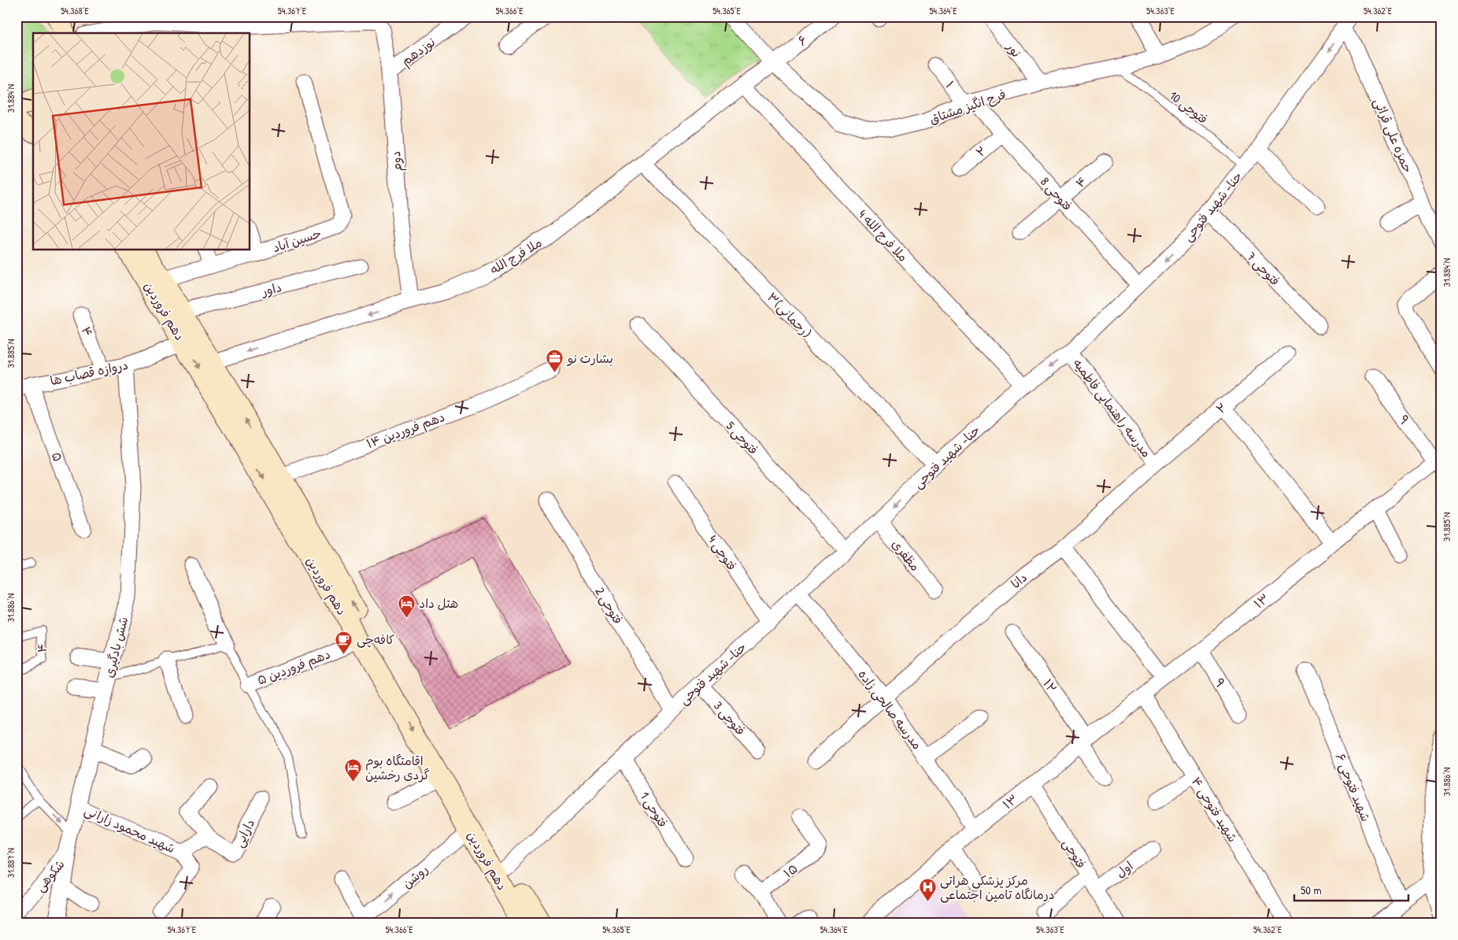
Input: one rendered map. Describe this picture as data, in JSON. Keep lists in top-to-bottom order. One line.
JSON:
{"streets":{"main road":["دهم فروردین"],"street":["۶","نور","نوزدهم","۱","فرح انگیز مشتاق","حمزه علی قرائی","۲","دوم","۴","فتوحی 8","حنا- شهید فتوحی","4 ملا فرج الله","حسین آباد","ملا فرج الله","فتوحی 7","داور","۳(رحمانی)","دروازه قصاب ها","مدرسه راهنمایی فاطمیه","۹","دهم فروردین ۱۴","فتوحی 5","۵","فتوحی 4","مظفری","دانا","۱۳","فتوحی 2","شش بادگیری","دهم فروردین ۵","۱۲","مدرسه صالحی زاده","فتوحی 3","شهید فتوحی ۶","فتوحی 1","شهید فتوحی ۴","شهید محمود زارانی","دارایی","فتوحی","اول","۱۵","شکوهی","روشن"],"lane":["فتوحی 10"]},"crossings":[["۶","فرح انگیز مشتاق"],["۶","ملا فرج الله"],["نور","فرح انگیز مشتاق"],["نوزدهم","دوم"],["۱","فرح انگیز مشتاق"],["۱","فتوحی 8"],["فرح انگیز مشتاق","فتوحی 10"],["فرح انگیز مشتاق","فتوحی 8"],["فرح انگیز مشتاق","ملا فرج الله"],["فتوحی 10","حنا- شهید فتوحی"],["حمزه علی قرائی","حنا- شهید فتوحی"],["۲","فتوحی 8"],["۲","مدرسه راهنمایی فاطمیه"],["۲","دانا"],["دوم","ملا فرج الله"],["۴","فتوحی 8"],["۴","دروازه قصاب ها"],["فتوحی 8","حنا- شهید فتوحی"],["حنا- شهید فتوحی","4 ملا فرج الله"],["حنا- شهید فتوحی","فتوحی 7"],["حنا- شهید فتوحی","دهم فروردین"],["حنا- شهید فتوحی","۳(رحمانی)"],["حنا- شهید فتوحی","مدرسه راهنمایی فاطمیه"],["حنا- شهید فتوحی","فتوحی 5"],["حنا- شهید فتوحی","فتوحی 4"],["حنا- شهید فتوحی","مظفری"],["حنا- شهید فتوحی","فتوحی 2"],["حنا- شهید فتوحی","مدرسه صالحی زاده"],["حنا- شهید فتوحی","فتوحی 3"],["حنا- شهید فتوحی","فتوحی 1"],["4 ملا فرج الله","ملا فرج الله"],["حسین آباد","دهم فروردین"],["ملا فرج الله","دهم فروردین"],["ملا فرج الله","۳(رحمانی)"],["داور","دهم فروردین"],["دهم فروردین","دروازه قصاب ها"],["دهم فروردین","دهم فروردین ۱۴"],["دهم فروردین","دهم فروردین ۵"],["دهم فروردین","روشن"],["دروازه قصاب ها","۵"],["دروازه قصاب ها","شش بادگیری"],["مدرسه راهنمایی فاطمیه","دانا"],["۹","۱۳"],["دانا","مدرسه صالحی زاده"],["۱۳","۱۲"],["۱۳","مدرسه صالحی زاده"],["۱۳","شهید فتوحی ۴"],["۱۳","فتوحی"],["شش بادگیری","شهید محمود زارانی"],["شش بادگیری","شکوهی"],["فتوحی","اول"]],"one_way":["روشن"],"places":{"office":["بشارت نو"],"hotel":["هتل داد","اقامتگاه بوم گردی رخشین"],"cafe":["کافه‌چی"],"hospital":["مرکز پزشکی هراتی درمانگاه تامین اجتماعی"]},"scale_bar":"50 m","coordinates":["54.368°E","54.367°E","54.366°E","54.365°E","54.364°E","54.363°E","54.362°E","31.884°N","31.885°N","31.886°N","31.887°N"]}
